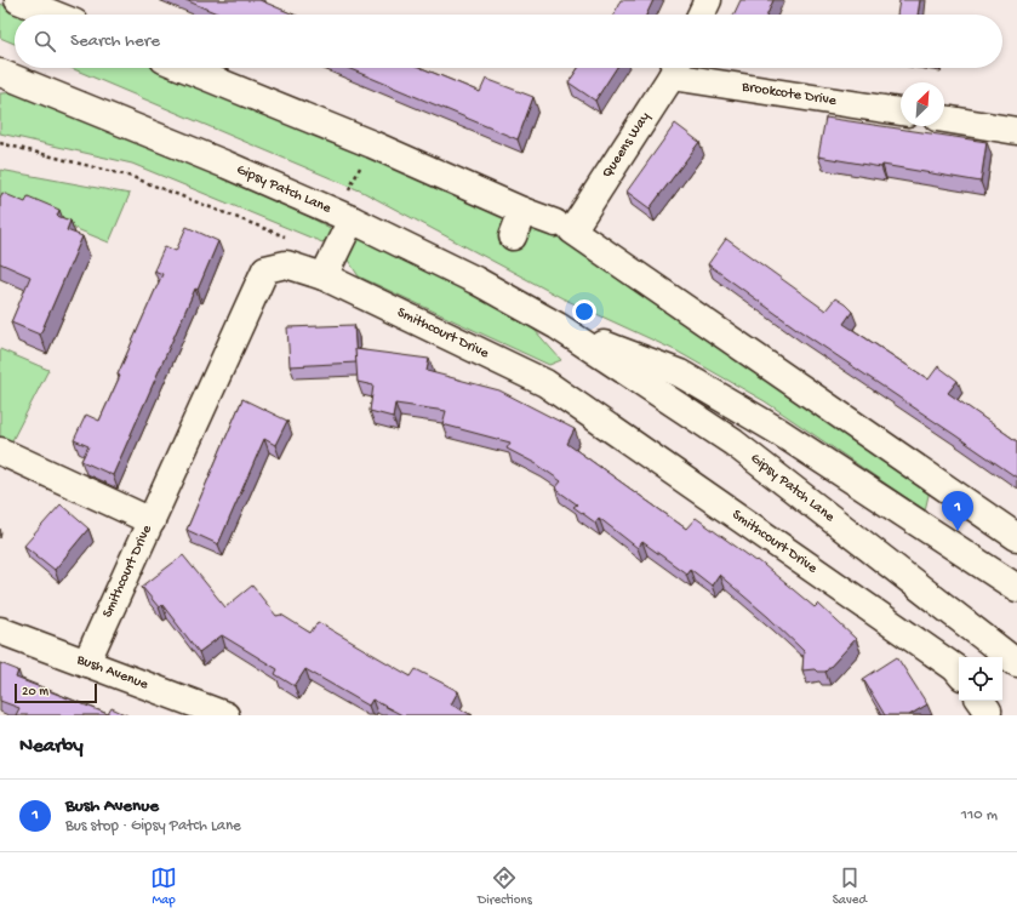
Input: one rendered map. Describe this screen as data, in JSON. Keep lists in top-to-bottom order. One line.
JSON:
{"streets":{"street":["Brookcote Drive","Queens Way","Gipsy Patch Lane","Smithcourt Drive","Bush Avenue"]},"crossings":[["Brookcote Drive","Queens Way"],["Smithcourt Drive","Bush Avenue"]],"scale_bar":"20 m","north":"top right","page":{"search":"Search here","pins":"1","scale":"20 m","heading":"Nearby","list":[{"mark":"1","name":"Bush Avenue","note":"Bus stop · Gipsy Patch Lane","value":"110 m"}],"nav":["Map","Directions","Saved"]}}
